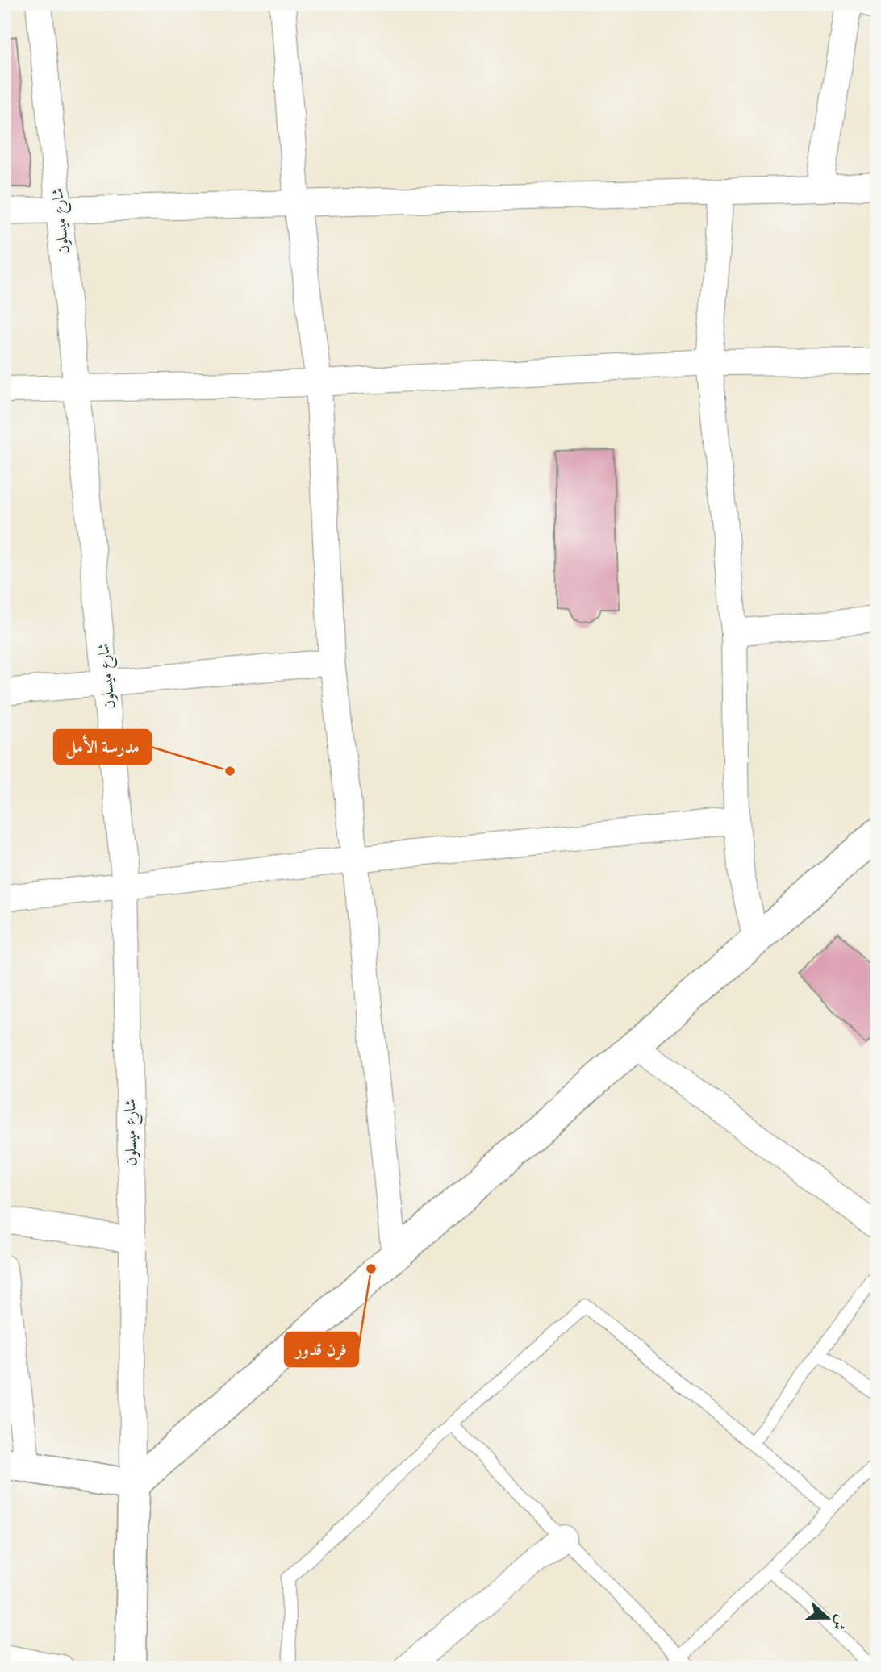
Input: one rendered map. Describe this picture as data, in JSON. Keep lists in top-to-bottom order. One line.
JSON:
{"streets":{"street":["شارع ميسلون"]},"places":["مدرسة الأمل","فرن قدور"],"north":"right"}
